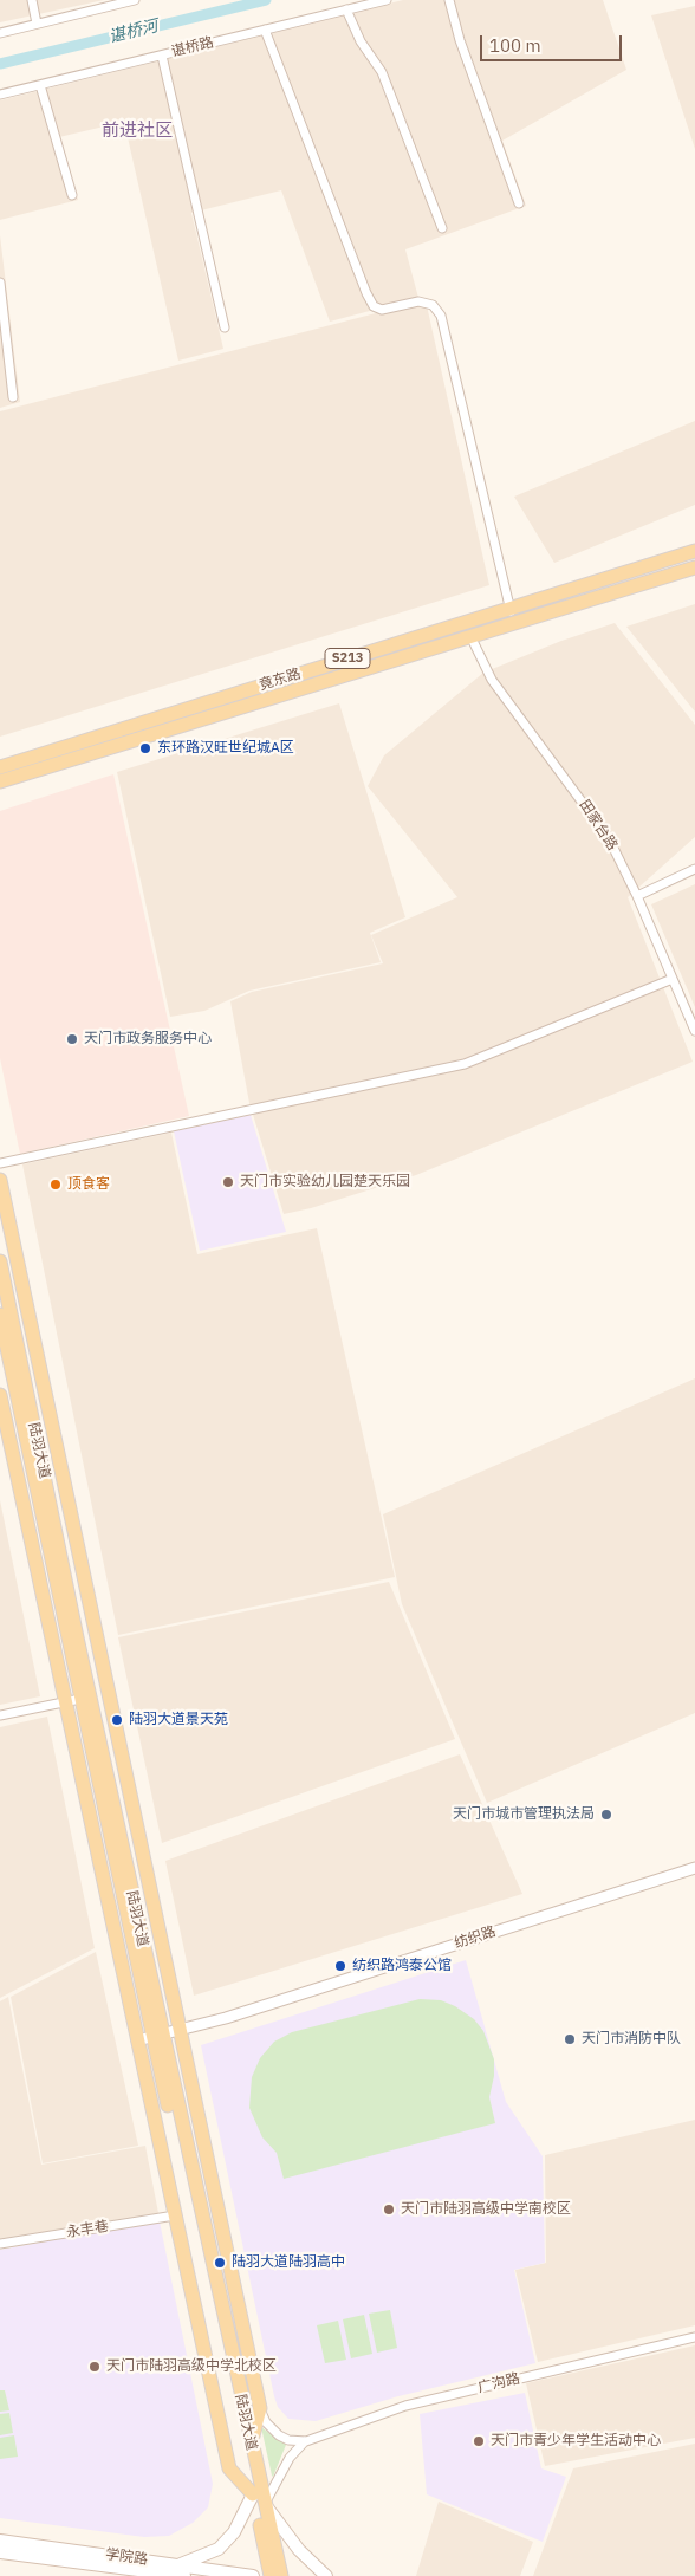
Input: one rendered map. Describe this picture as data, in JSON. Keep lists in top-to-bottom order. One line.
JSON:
{"streets":{"main road":["S213","竟东路","陆羽大道","学院路"],"street":["谌桥路","田家台路","纺织路","永丰巷","广沟路"]},"crossings":[["竟东路","田家台路"],["陆羽大道","纺织路"]],"districts":["前进社区"],"water":["谌桥河"],"places":["东环路汉旺世纪城A区","天门市政务服务中心","天门市实验幼儿园楚天乐园","顶食客","陆羽大道景天苑","天门市城市管理执法局","纺织路鸿泰公馆","天门市消防中队","天门市陆羽高级中学南校区","陆羽大道陆羽高中","天门市陆羽高级中学北校区","天门市青少年学生活动中心"],"scale_bar":"100 m"}
